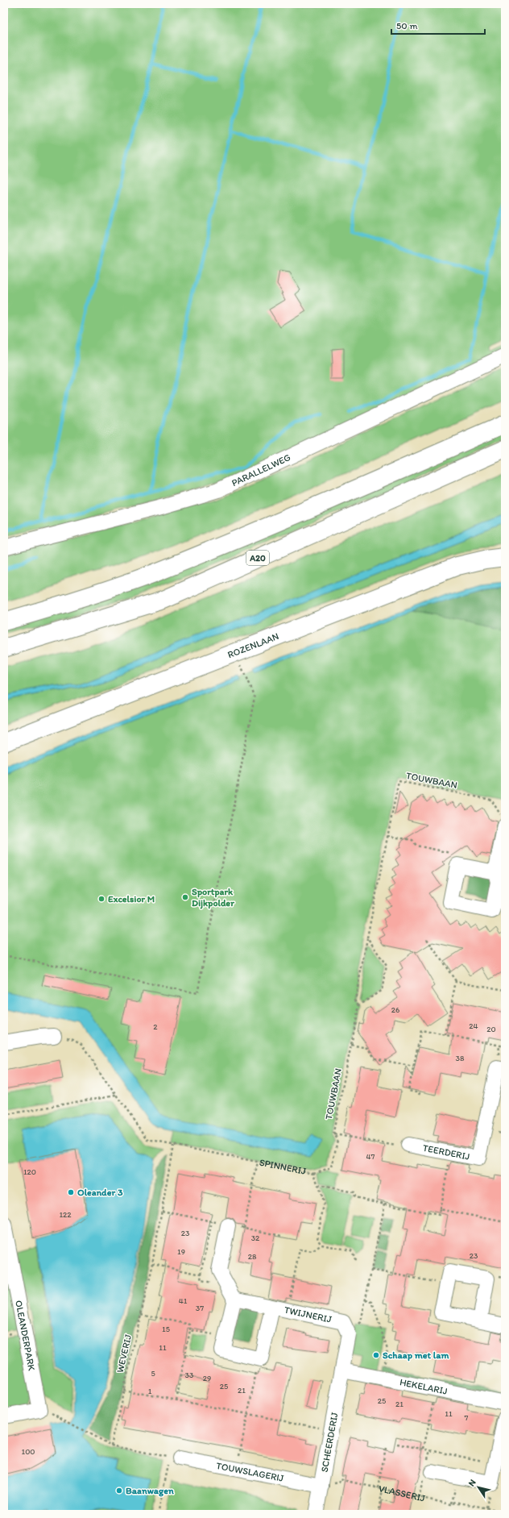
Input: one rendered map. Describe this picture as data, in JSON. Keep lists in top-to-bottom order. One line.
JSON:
{"streets":{"main road":["A20","ROZENLAAN"],"street":["PARALLELWEG","TEERDERIJ","TWIJNERIJ","OLEANDERPARK","HEKELARIJ","SCHEERDERIJ","TOUWSLAGERIJ"],"path":["TOUWBAAN","SPINNERIJ","WEVERIJ","VLASSERIJ"]},"crossings":[["TOUWBAAN","SPINNERIJ"],["SPINNERIJ","WEVERIJ"],["HEKELARIJ","SCHEERDERIJ"],["SCHEERDERIJ","TOUWSLAGERIJ"],["SCHEERDERIJ","VLASSERIJ"],["TOUWSLAGERIJ","VLASSERIJ"]],"places":["Sportpark Dijkpolder","Excelsior M","Oleander 3","Schaap met lam","Baanwagen"],"house_numbers":["26","24","2","20","38","47","120","122","23","32","19","23","28","41","37","15","11","5","33","29","25","21","1","25","21","11","7","100"],"scale_bar":"50 m","north":"top left"}
